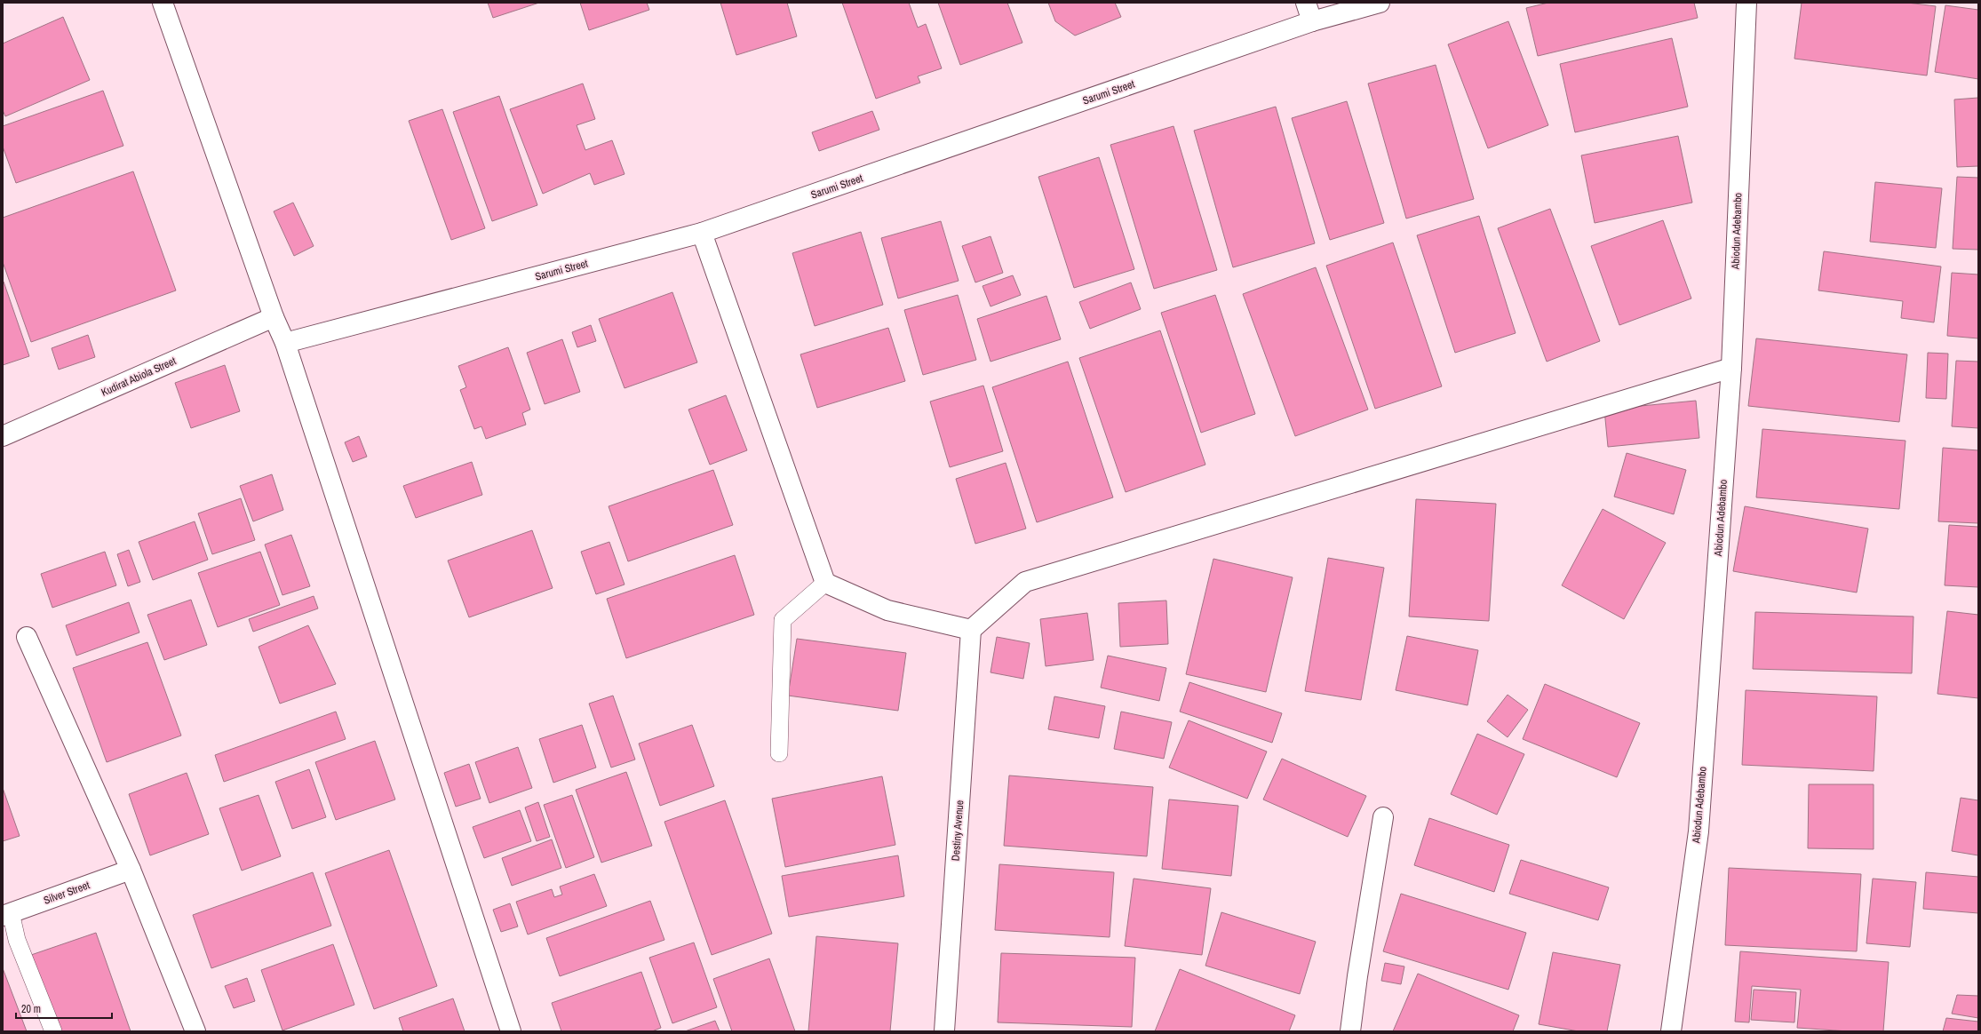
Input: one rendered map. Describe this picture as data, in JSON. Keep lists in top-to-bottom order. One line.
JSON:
{"streets":{"street":["Sarumi Street","Abiodun Adebambo","Kudirat Abiola Street","Destiny Avenue","Silver Street"]},"scale_bar":"20 m"}
